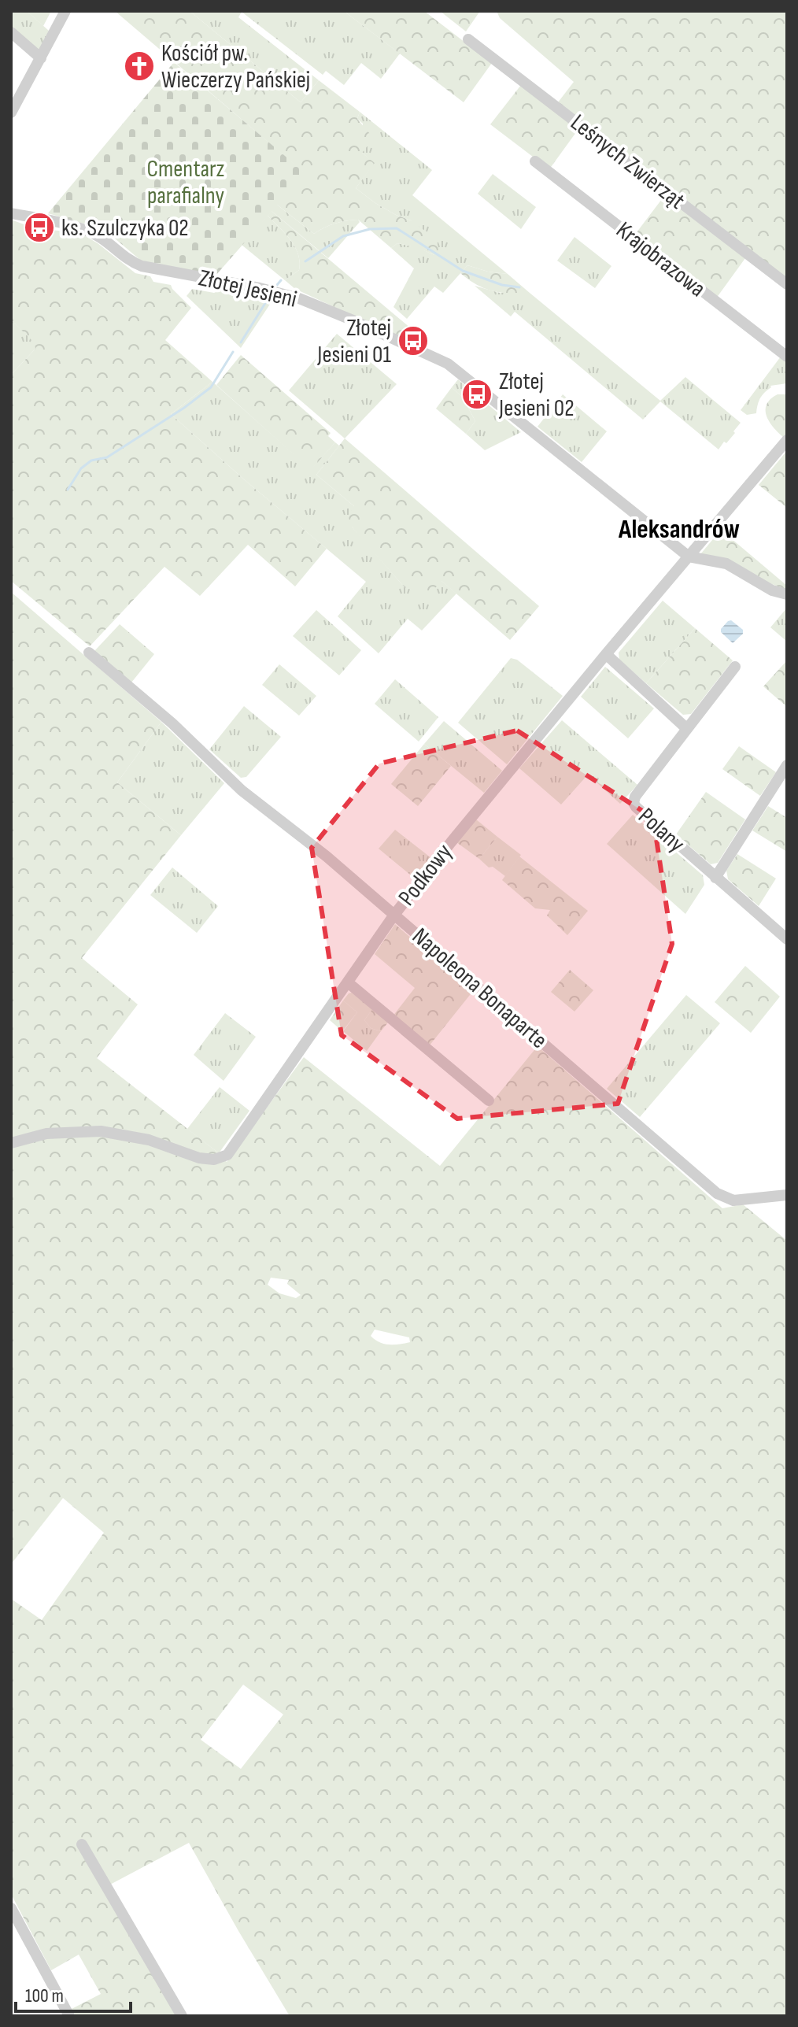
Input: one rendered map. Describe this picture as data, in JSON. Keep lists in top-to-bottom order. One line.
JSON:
{"streets":{"street":["Leśnych Zwierząt","Krajobrazowa","Złotej Jesieni","Polany","Podkowy","Napoleona Bonaparte"]},"crossings":[["Złotej Jesieni","Podkowy"],["Podkowy","Napoleona Bonaparte"]],"districts":["Aleksandrów"],"parks":["Cmentarz parafialny"],"places":{"church":["Kościół pw. Wieczerzy Pańskiej"],"bus stop":["ks. Szulczyka 02","Złotej Jesieni 01","Złotej Jesieni 02"]},"scale_bar":"100 m"}
